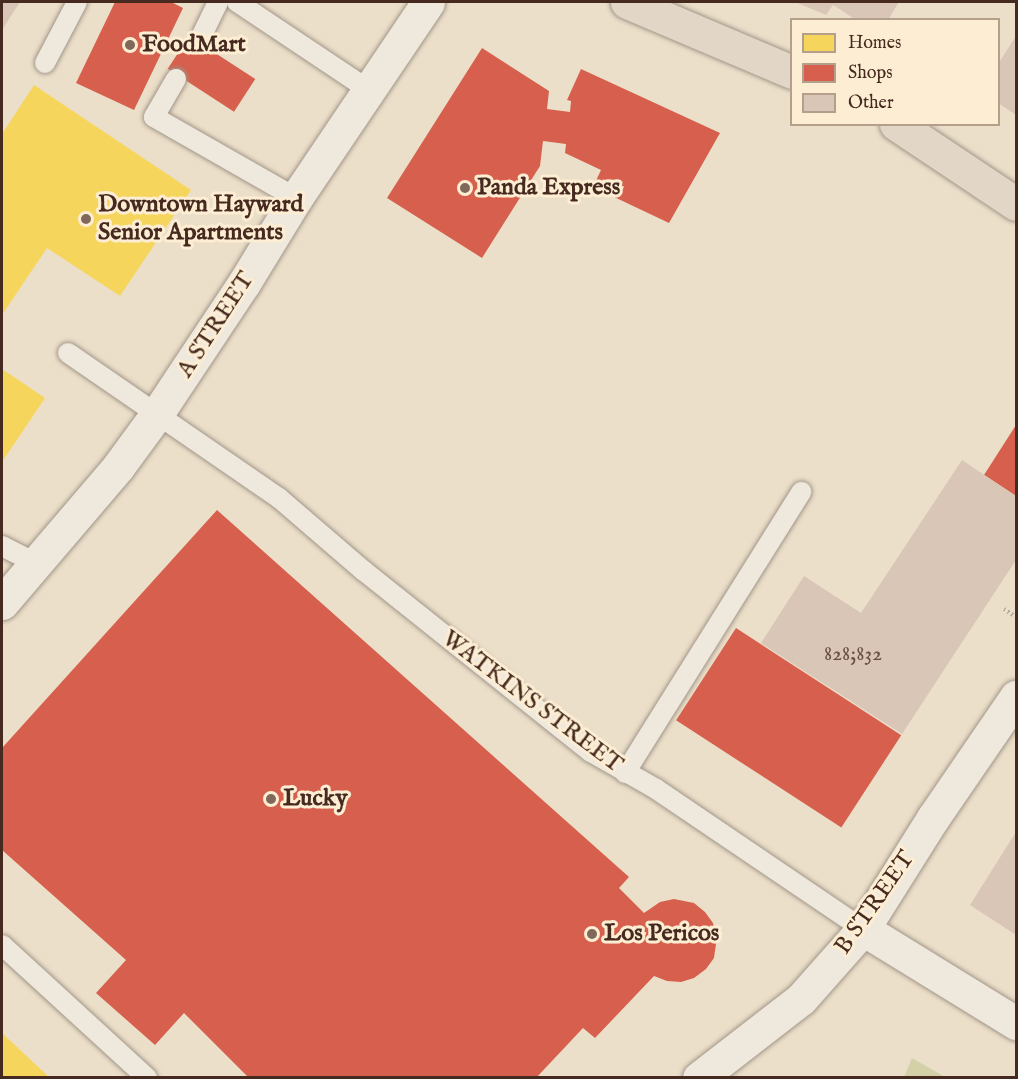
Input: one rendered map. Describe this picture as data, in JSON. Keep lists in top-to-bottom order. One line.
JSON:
{"streets":{"main road":["A STREET","WATKINS STREET","B STREET"]},"crossings":[["A STREET","WATKINS STREET"],["WATKINS STREET","B STREET"]],"places":["FoodMart","Panda Express","Downtown Hayward Senior Apartments","Lucky","Los Pericos"],"house_numbers":["828;832"],"legend":["Homes","Shops","Other"]}
